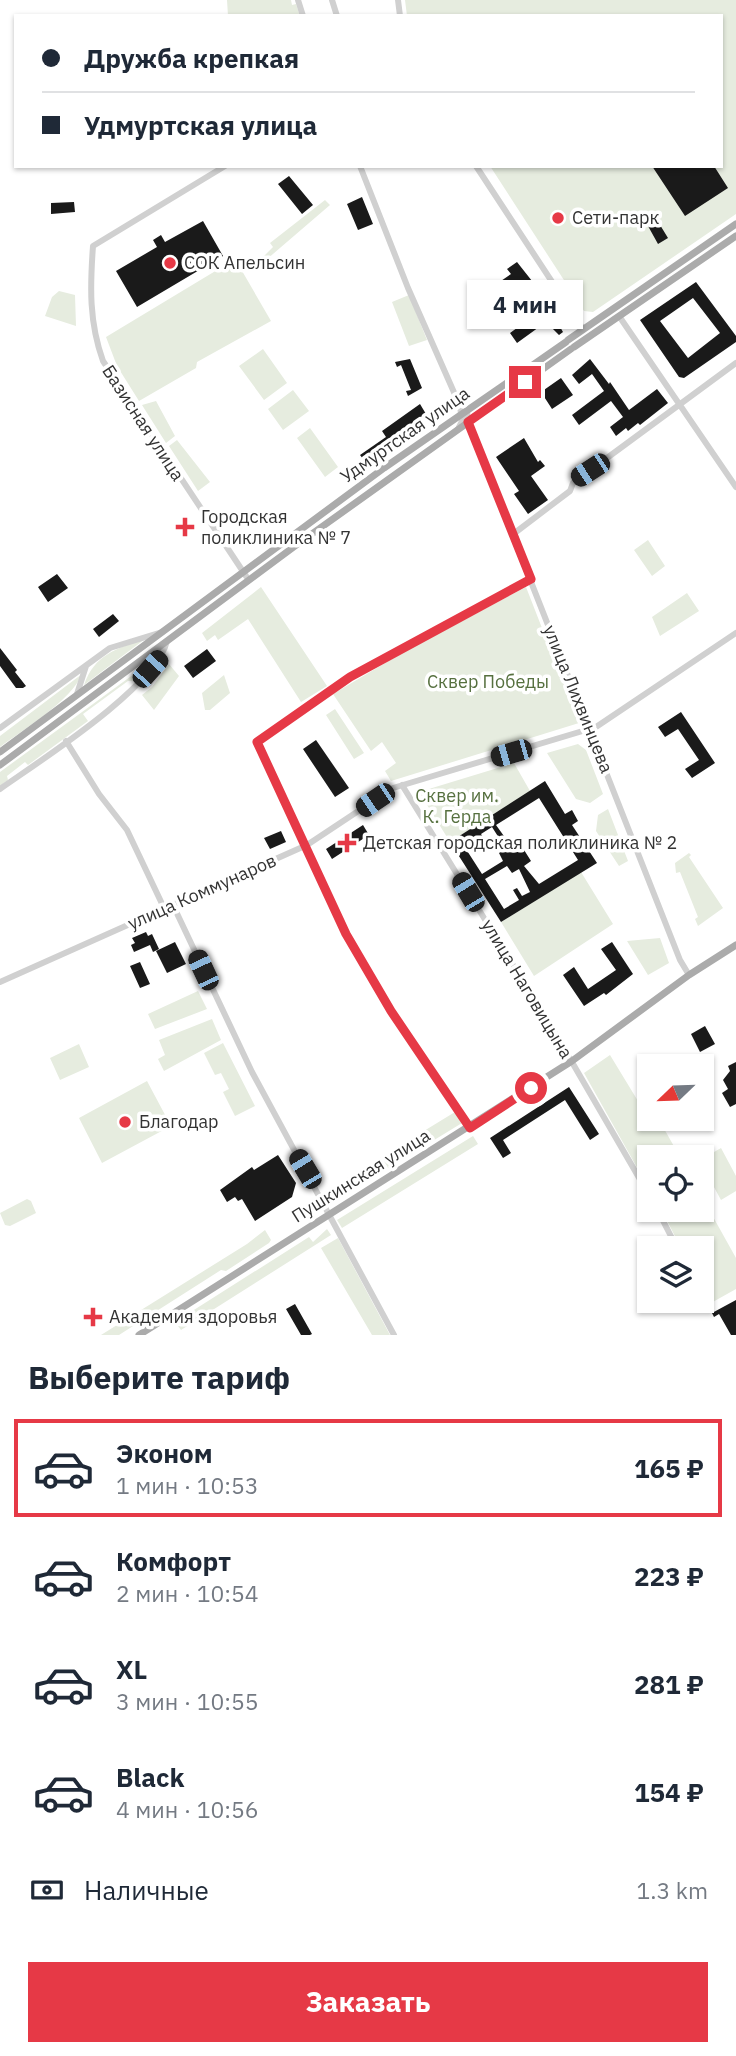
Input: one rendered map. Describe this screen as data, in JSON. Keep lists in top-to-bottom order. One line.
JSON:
{"streets":{"main road":["Удмуртская улица","Пушкинская улица"],"street":["Базисная улица","улица Лихвинцева","улица Коммунаров","улица Наговицына"]},"crossings":[["Базисная улица","Удмуртская улица"],["Удмуртская улица","улица Лихвинцева"],["улица Лихвинцева","улица Коммунаров"],["улица Лихвинцева","Пушкинская улица"],["улица Коммунаров","улица Наговицына"],["улица Наговицына","Пушкинская улица"]],"parks":["Сквер Победы","Сквер им. К. Герда"],"places":{"other":["Сети-парк","СОК Апельсин","Благодар"],"health":["Городская поликлиника № 7","Детская городская поликлиника № 2","Академия здоровья"]},"north":"bottom left","page":{"banner":["Дружба крепкая","Удмуртская улица"],"bubble":"4 мин","heading":"Выберите тариф","list":[{"name":"Эконом","note":"1 мин · 10:53","value":"165 ₽"},{"name":"Комфорт","note":"2 мин · 10:54","value":"223 ₽"},{"name":"XL","note":"3 мин · 10:55","value":"281 ₽"},{"name":"Black","note":"4 мин · 10:56","value":"154 ₽"}],"pay":["Наличные","1.3 km"],"buttons":"Заказать"}}
